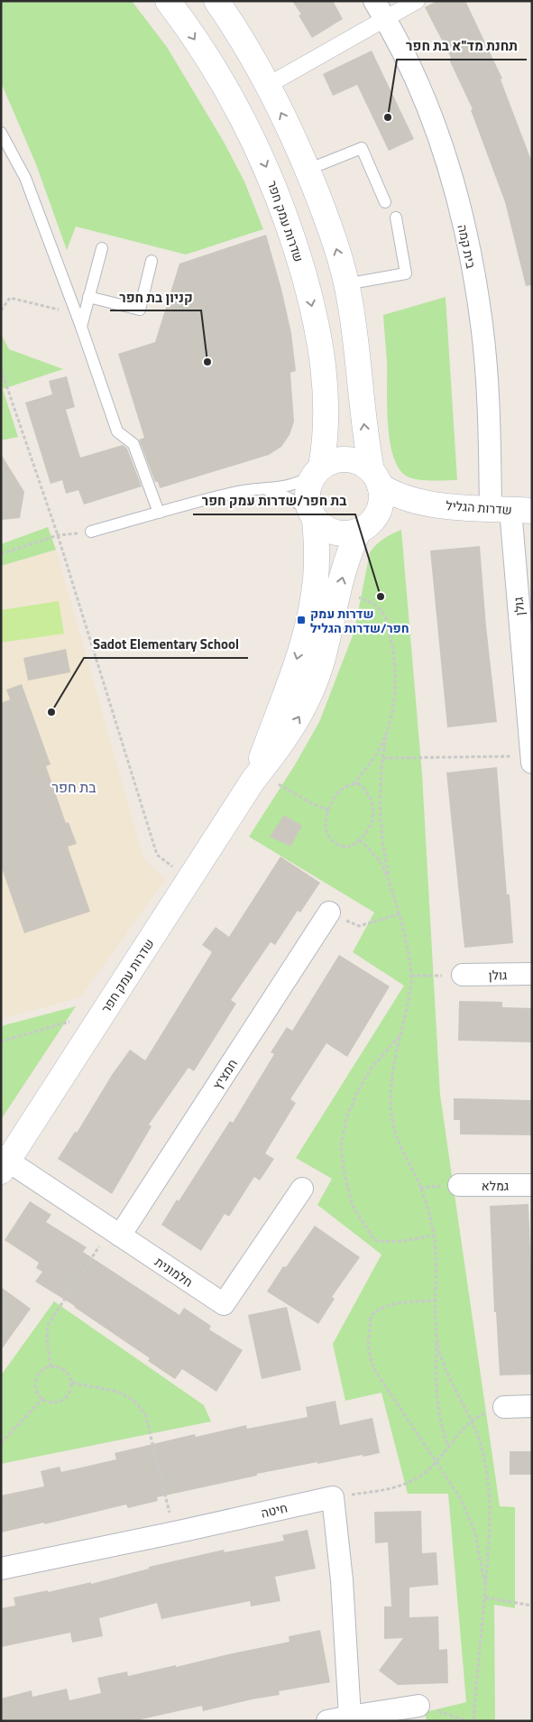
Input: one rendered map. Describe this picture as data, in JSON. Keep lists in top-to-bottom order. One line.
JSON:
{"streets":{"street":["שדרות עמק חפר","בית קמה","שדרות הגליל","גולן","חמציץ","גמלא","חלמונית","חיטה"]},"crossings":[["שדרות עמק חפר","שדרות הגליל"],["שדרות עמק חפר","חלמונית"],["בית קמה","שדרות הגליל"],["בית קמה","גולן"],["שדרות הגליל","גולן"],["חמציץ","חלמונית"]],"districts":["בת חפר"],"places":{"other":["תחנת מד\"א בת חפר","קניון בת חפר","בת חפר/שדרות עמק חפר","Sadot Elementary School"],"transit":["שדרות עמק חפר/שדרות הגליל"]}}
